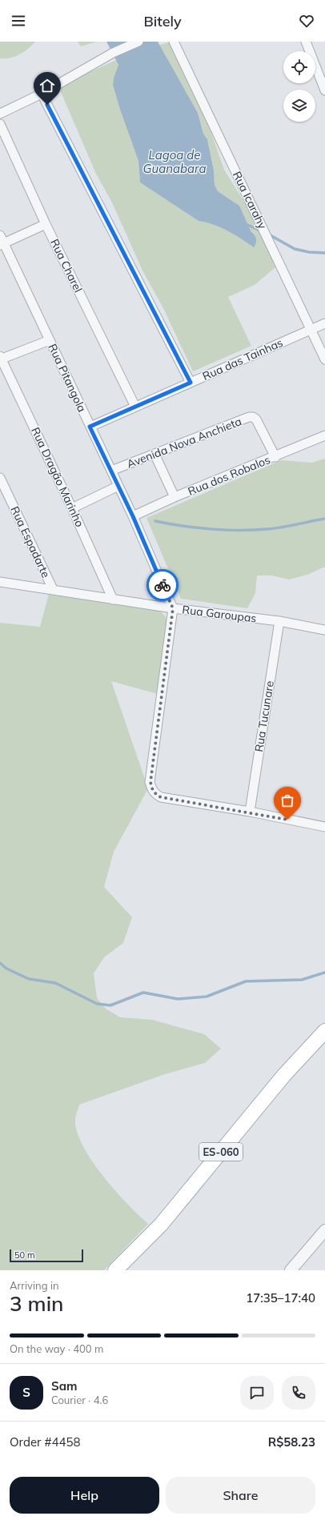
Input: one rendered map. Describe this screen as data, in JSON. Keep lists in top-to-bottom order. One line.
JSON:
{"streets":{"main road":["ES-060"],"street":["Rua Icarahy","Rua Charel","Rua das Tainhas","Rua Pitangola","Avenida Nova Anchieta","Rua dos Robalos","Rua Dragão Marinho","Rua Espadarte","Rua Garoupas","Rua Tucunare"]},"crossings":[["Rua Icarahy","Rua das Tainhas"],["Rua Charel","Rua das Tainhas"],["Rua das Tainhas","Rua Pitangola"],["Rua Pitangola","Avenida Nova Anchieta"],["Rua Pitangola","Rua dos Robalos"],["Rua Pitangola","Rua Garoupas"],["Avenida Nova Anchieta","Rua dos Robalos"],["Rua Dragão Marinho","Rua Garoupas"],["Rua Espadarte","Rua Garoupas"],["Rua Garoupas","Rua Tucunare"]],"water":["Lagoa de Guanabara"],"scale_bar":"50 m","page":{"header":"Bitely","scale":"50 m","heading":["3 min","Arriving in","17:35–17:40"],"panel":["Sam","Courier · 4.6","Order #4458","R$58.23"],"bar":"On the way · 400 m","round":"S","buttons":["Help","Share"]}}
